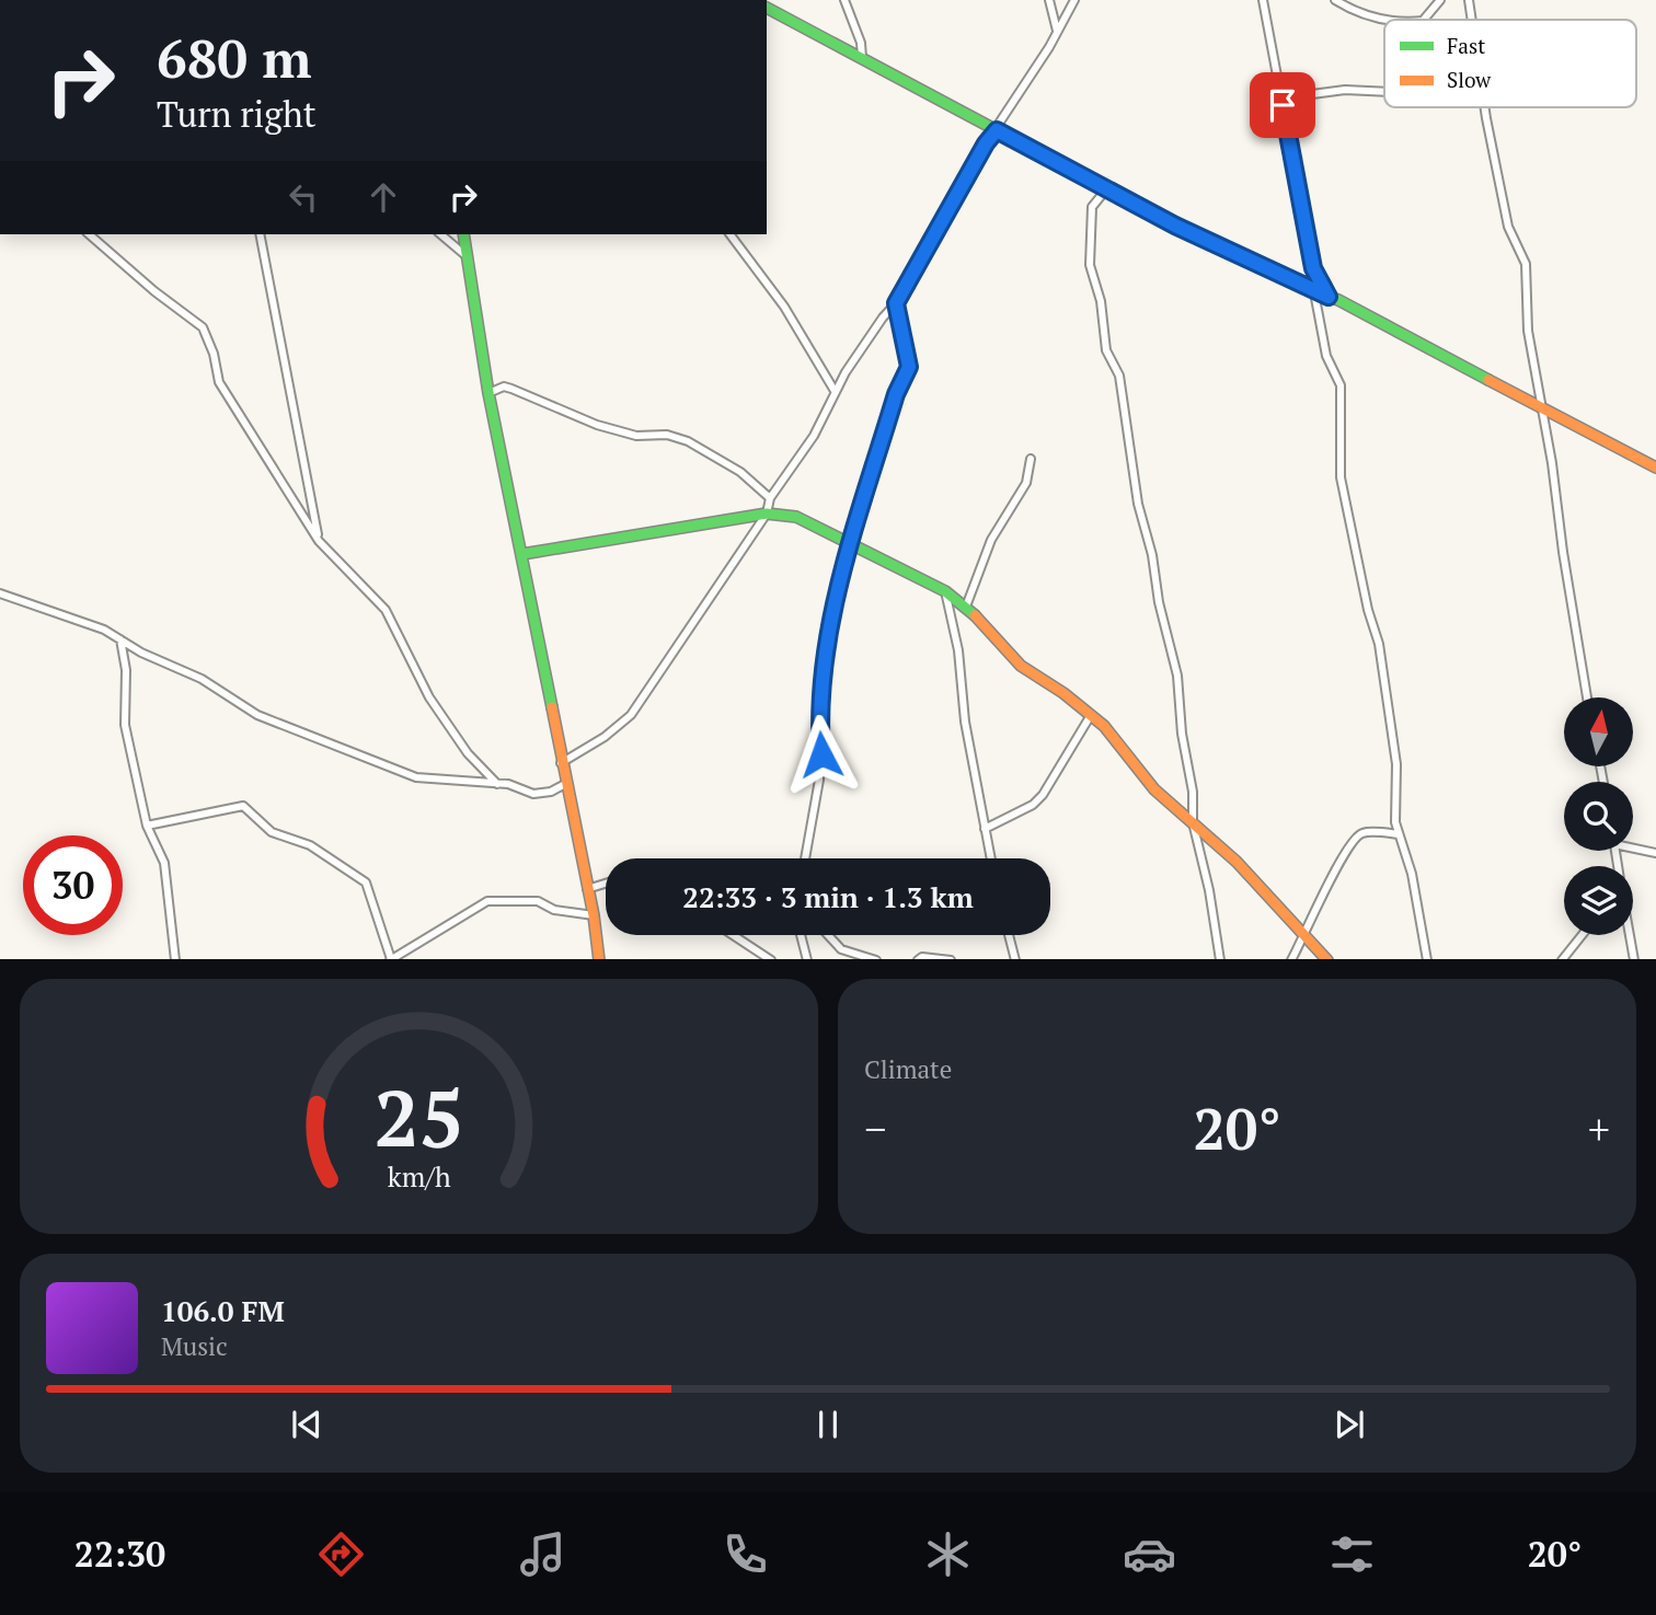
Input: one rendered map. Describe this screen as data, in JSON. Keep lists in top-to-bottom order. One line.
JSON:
{"legend":["Fast","Slow"],"north":"top","page":{"turn":["680 m","Turn right"],"limit":"30","trip":"22:33 · 3 min · 1.3 km","tile":"Climate","heat":["−","20°","+"],"song":["106.0 FM","Music"],"tabs":["22:30","20°"],"gauge":["25","km/h"]}}
